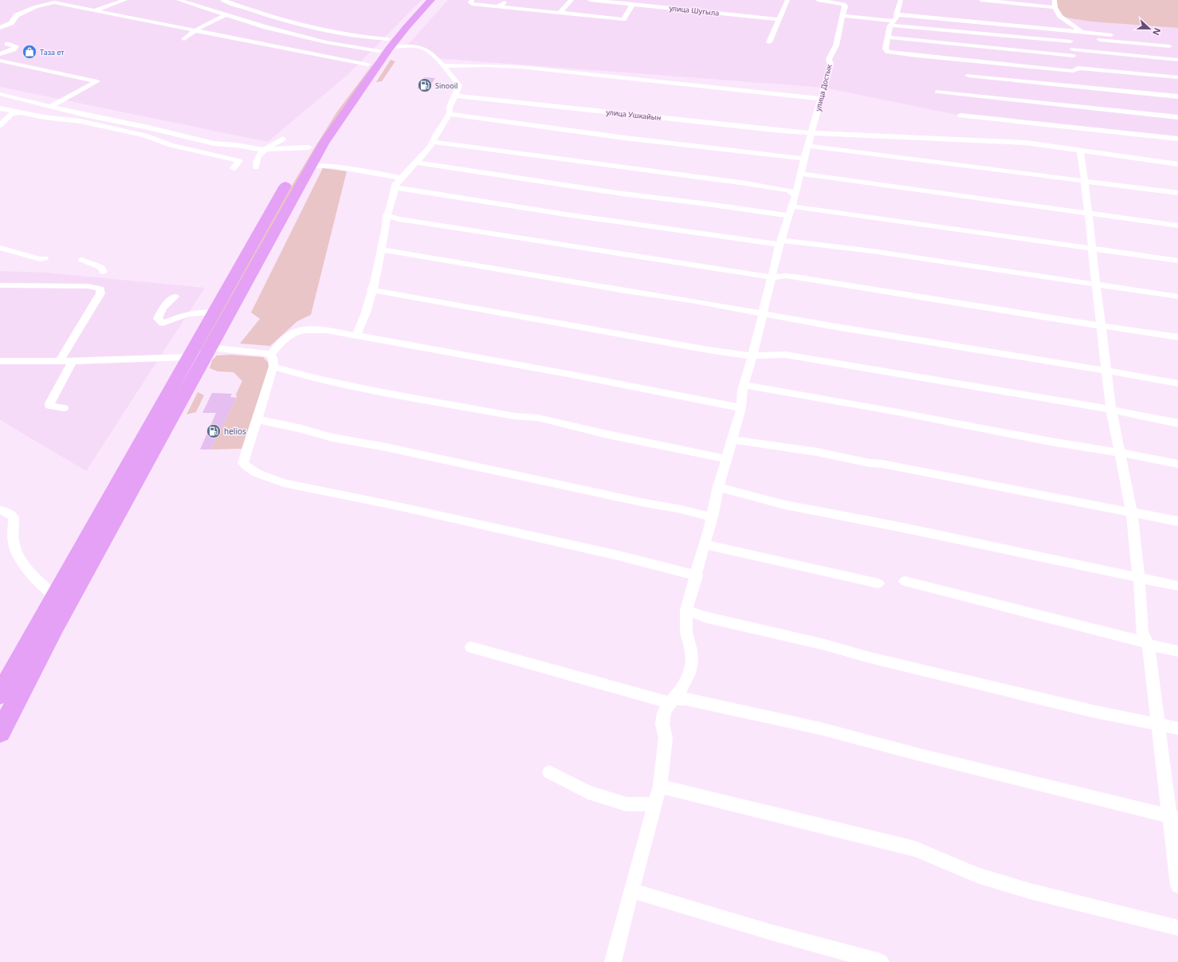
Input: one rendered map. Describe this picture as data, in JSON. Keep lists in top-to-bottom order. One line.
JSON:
{"streets":{"street":["улица Шугыла","улица Достык","улица Ушкайын"]},"crossings":[["улица Достык","улица Ушкайын"]],"places":{"shop":["Таза ет"],"fuel station":["Sinooil","helios"]},"north":"right"}
